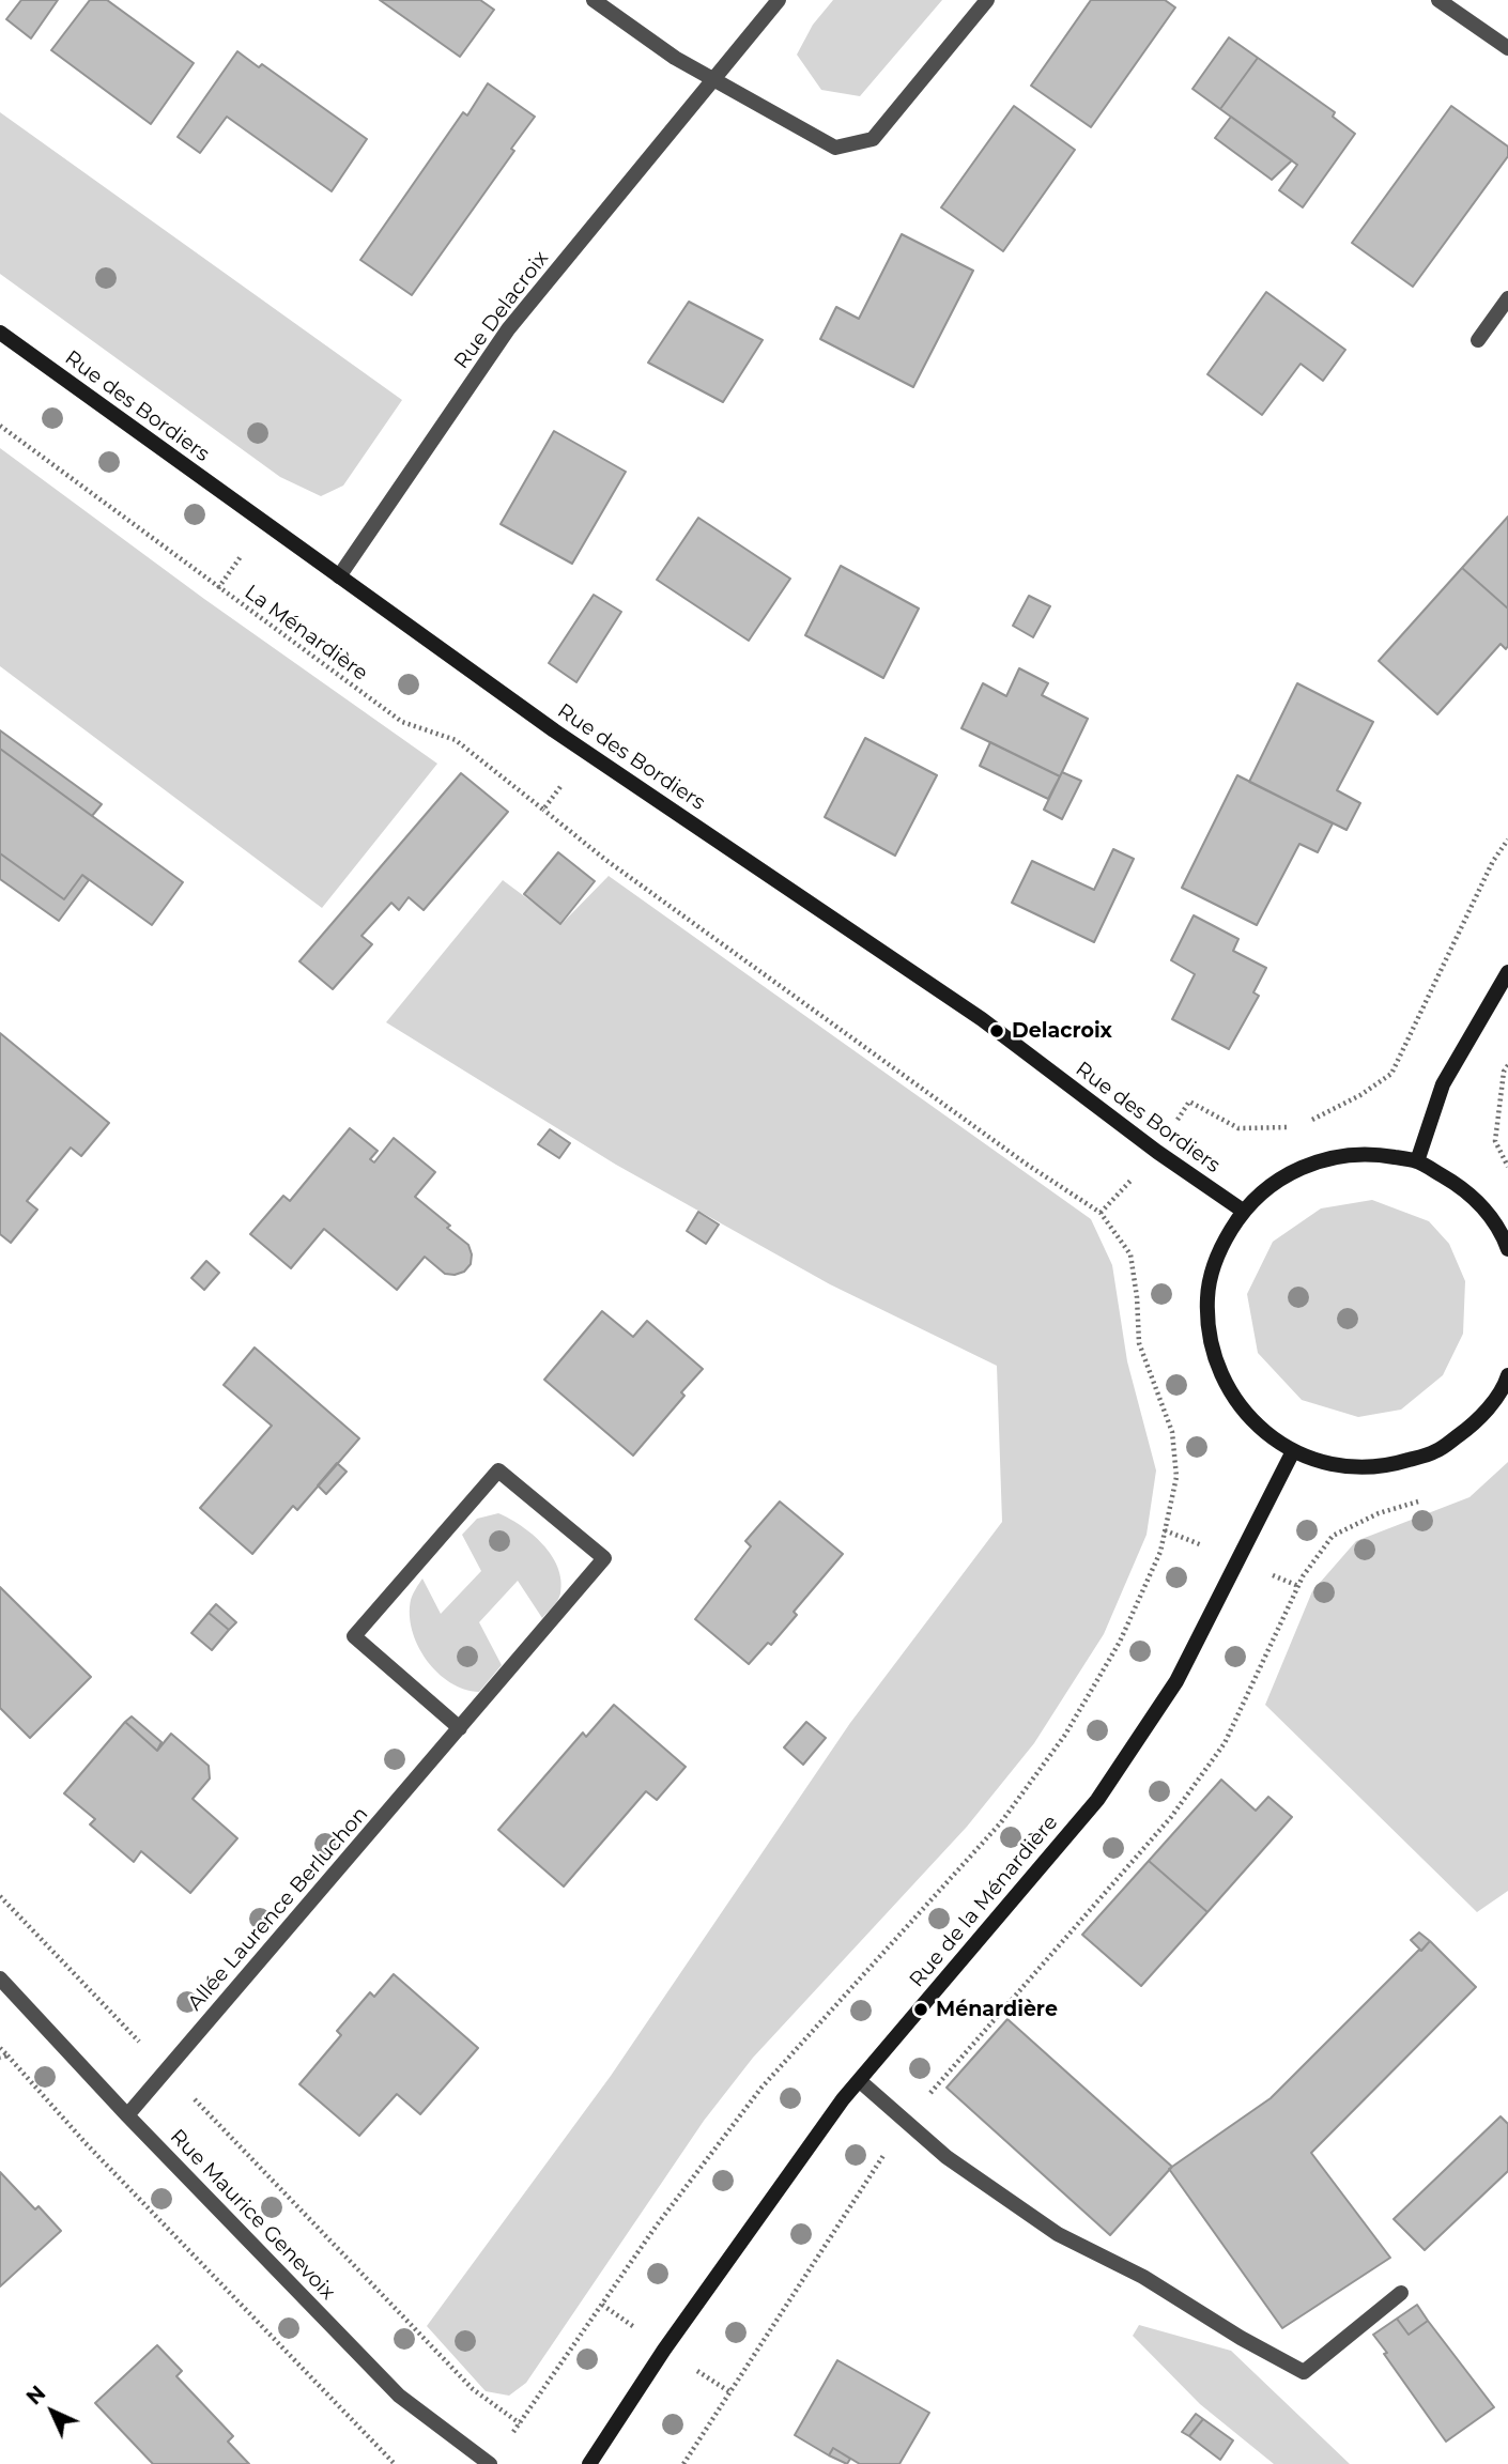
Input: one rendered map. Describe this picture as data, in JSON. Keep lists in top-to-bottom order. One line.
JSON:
{"streets":{"main road":["Rue des Bordiers","Rue de la Ménardière"],"street":["Rue Delacroix","Allée Laurence Berluchon","Rue Maurice Genevoix"],"path":["La Ménardière"]},"crossings":[["Rue Delacroix","Rue des Bordiers"],["Allée Laurence Berluchon","Rue Maurice Genevoix"]],"places":["Delacroix","Ménardière"],"north":"top left"}
